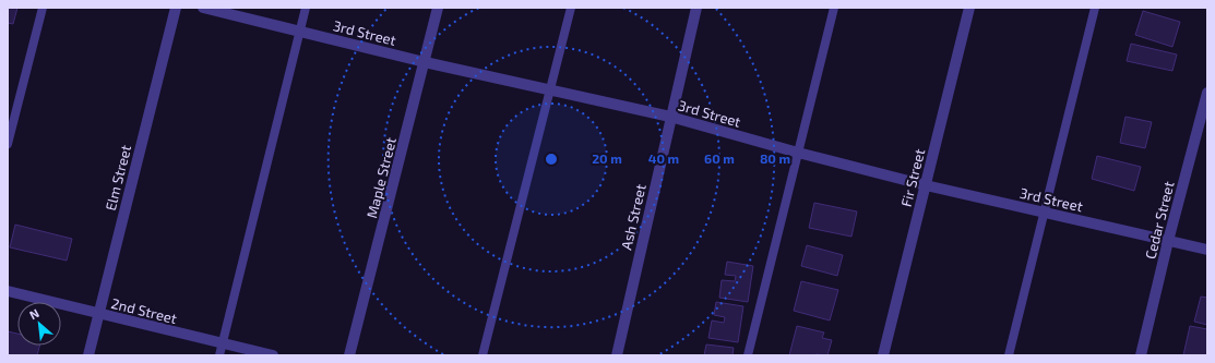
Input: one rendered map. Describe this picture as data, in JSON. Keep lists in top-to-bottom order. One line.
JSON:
{"streets":{"street":["3rd Street","Elm Street","Maple Street","Fir Street","Ash Street","Cedar Street","2nd Street"]},"crossings":[["3rd Street","Maple Street"],["3rd Street","Fir Street"],["3rd Street","Ash Street"],["3rd Street","Cedar Street"],["Elm Street","2nd Street"]],"north":"top left","rings":["20 m","40 m","60 m","80 m"]}
